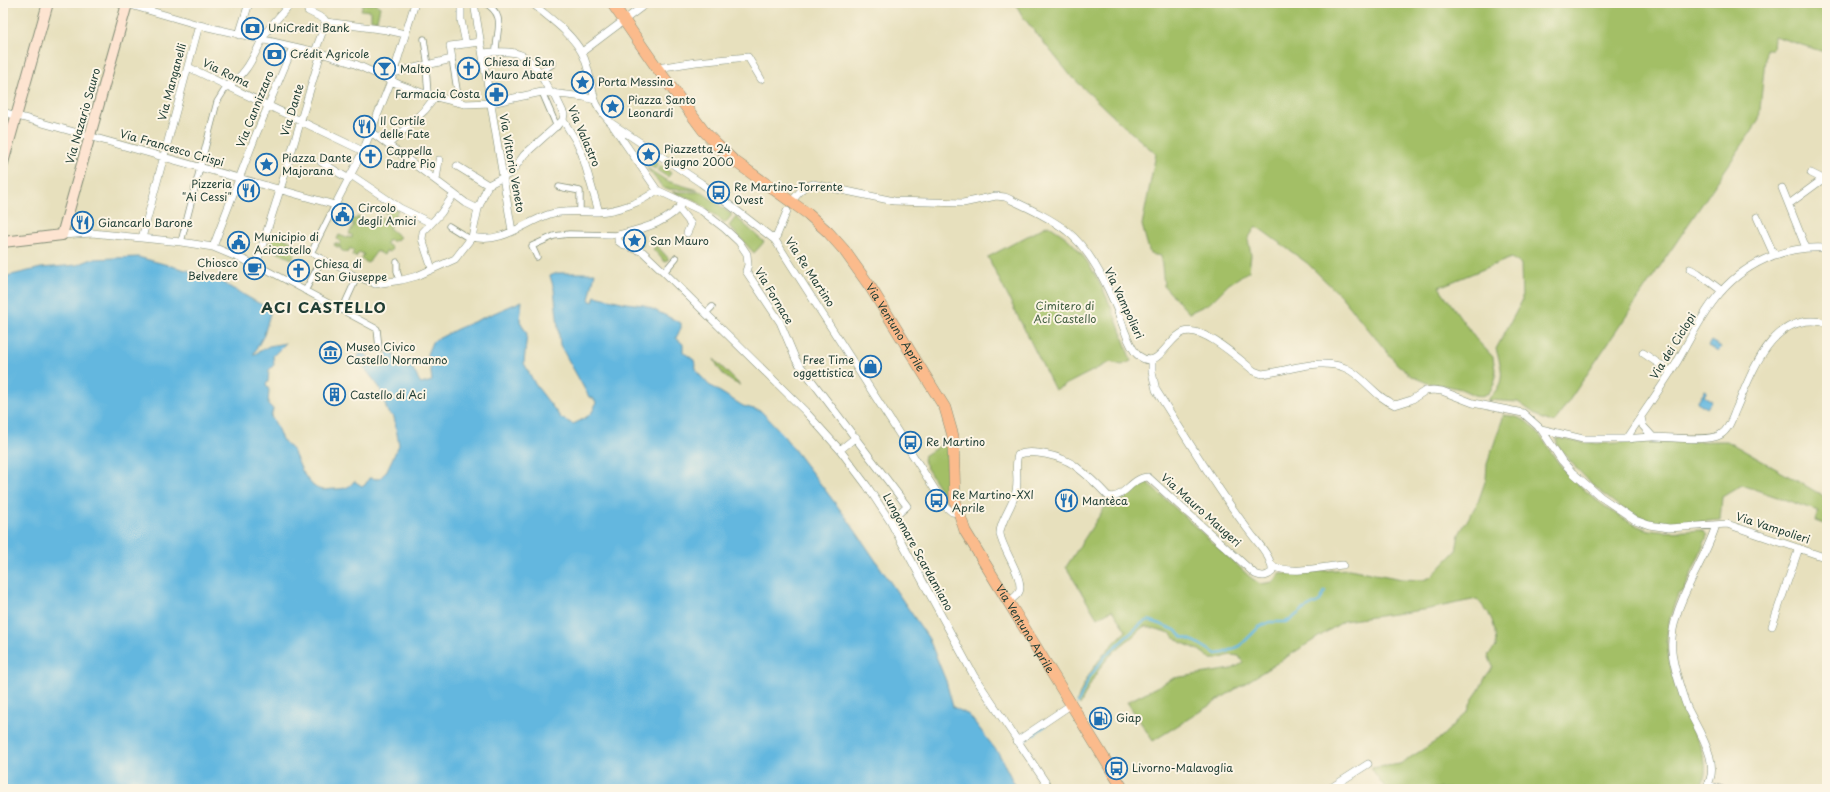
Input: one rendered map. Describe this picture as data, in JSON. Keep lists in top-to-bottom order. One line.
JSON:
{"streets":{"main road":["Via Nazario Sauro","Via Ventuno Aprile"],"street":["Via Roma","Via Manganelli","Via Cannizzaro","Via Dante","Via Valastro","Via Francesco Crispi","Via Vittorio Veneto","Via Re Martino","Via Fornace","Via Vampolieri","Via dei Ciclopi","Via Mauro Maugeri","Lungomare Scardamiano"]},"crossings":[["Via Roma","Via Manganelli"],["Via Roma","Via Cannizzaro"],["Via Roma","Via Dante"],["Via Manganelli","Via Francesco Crispi"],["Via Cannizzaro","Via Francesco Crispi"],["Via Dante","Via Francesco Crispi"],["Via Nazario Sauro","Via Francesco Crispi"],["Via Valastro","Via Vittorio Veneto"],["Via Re Martino","Via Vampolieri"],["Via Re Martino","Via Ventuno Aprile"],["Via Fornace","Lungomare Scardamiano"],["Via Vampolieri","Via Ventuno Aprile"],["Via Vampolieri","Via Mauro Maugeri"],["Via Ventuno Aprile","Via Mauro Maugeri"]],"districts":["ACI CASTELLO"],"parks":["Cimitero di Aci Castello"],"places":{"bank":["UniCredit Bank","Crédit Agricole"],"church":["Chiesa di San Mauro Abate","Cappella Padre Pio","Chiesa di San Giuseppe"],"bar":["Malto"],"place":["Porta Messina","Piazza Santo Leonardi","Piazzetta 24 giugno 2000","Piazza Dante Majorana","San Mauro"],"pharmacy":["Farmacia Costa"],"restaurant":["Il Cortile delle Fate","Pizzeria \"Ai Cessi\"","Giancarlo Barone","Mantèca"],"bus stop":["Re Martino-Torrente Ovest","Re Martino","Re Martino-XXI Aprile","Livorno-Malavoglia"],"public building":["Circolo degli Amici","Municipio di Acicastello"],"cafe":["Chiosco Belvedere"],"museum":["Museo Civico Castello Normanno"],"shop":["Free Time oggettistica"],"building":["Castello di Aci"],"fuel station":["Giap"]}}
